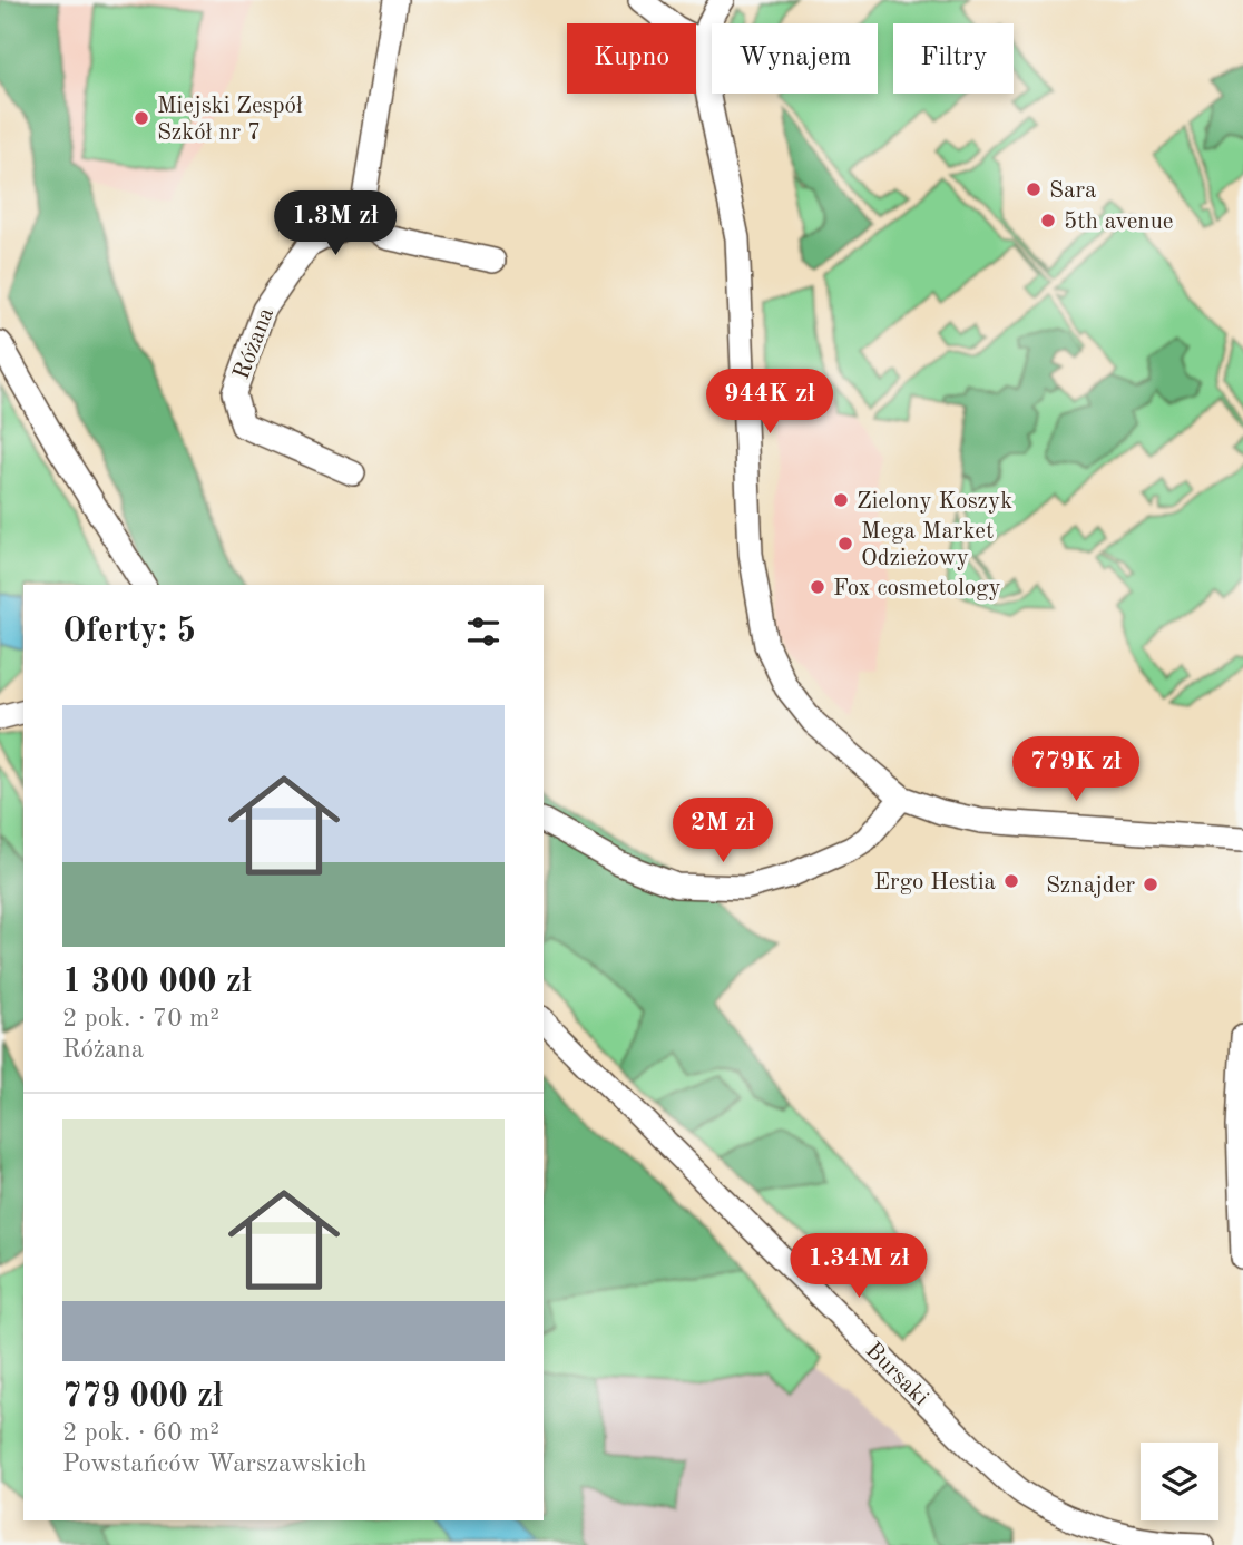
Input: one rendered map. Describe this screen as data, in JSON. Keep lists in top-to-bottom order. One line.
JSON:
{"streets":{"street":["Różana","Bursaki"]},"places":["Miejski Zespół Szkół nr 7","Sara","5th avenue","Zielony Koszyk","Mega Market Odzieżowy","Fox cosmetology","Ergo Hestia","Sznajder"],"page":{"chip":["Kupno","Wynajem","Filtry"],"price":["1.3M zł","944K zł","779K zł","2M zł","1.34M zł"],"heading":"Oferty: 5","list":[{"name":"1 300 000 zł","note":"2 pok. · 70 m² · Różana"},{"name":"779 000 zł","note":"2 pok. · 60 m² · Powstańców Warszawskich"}]}}
